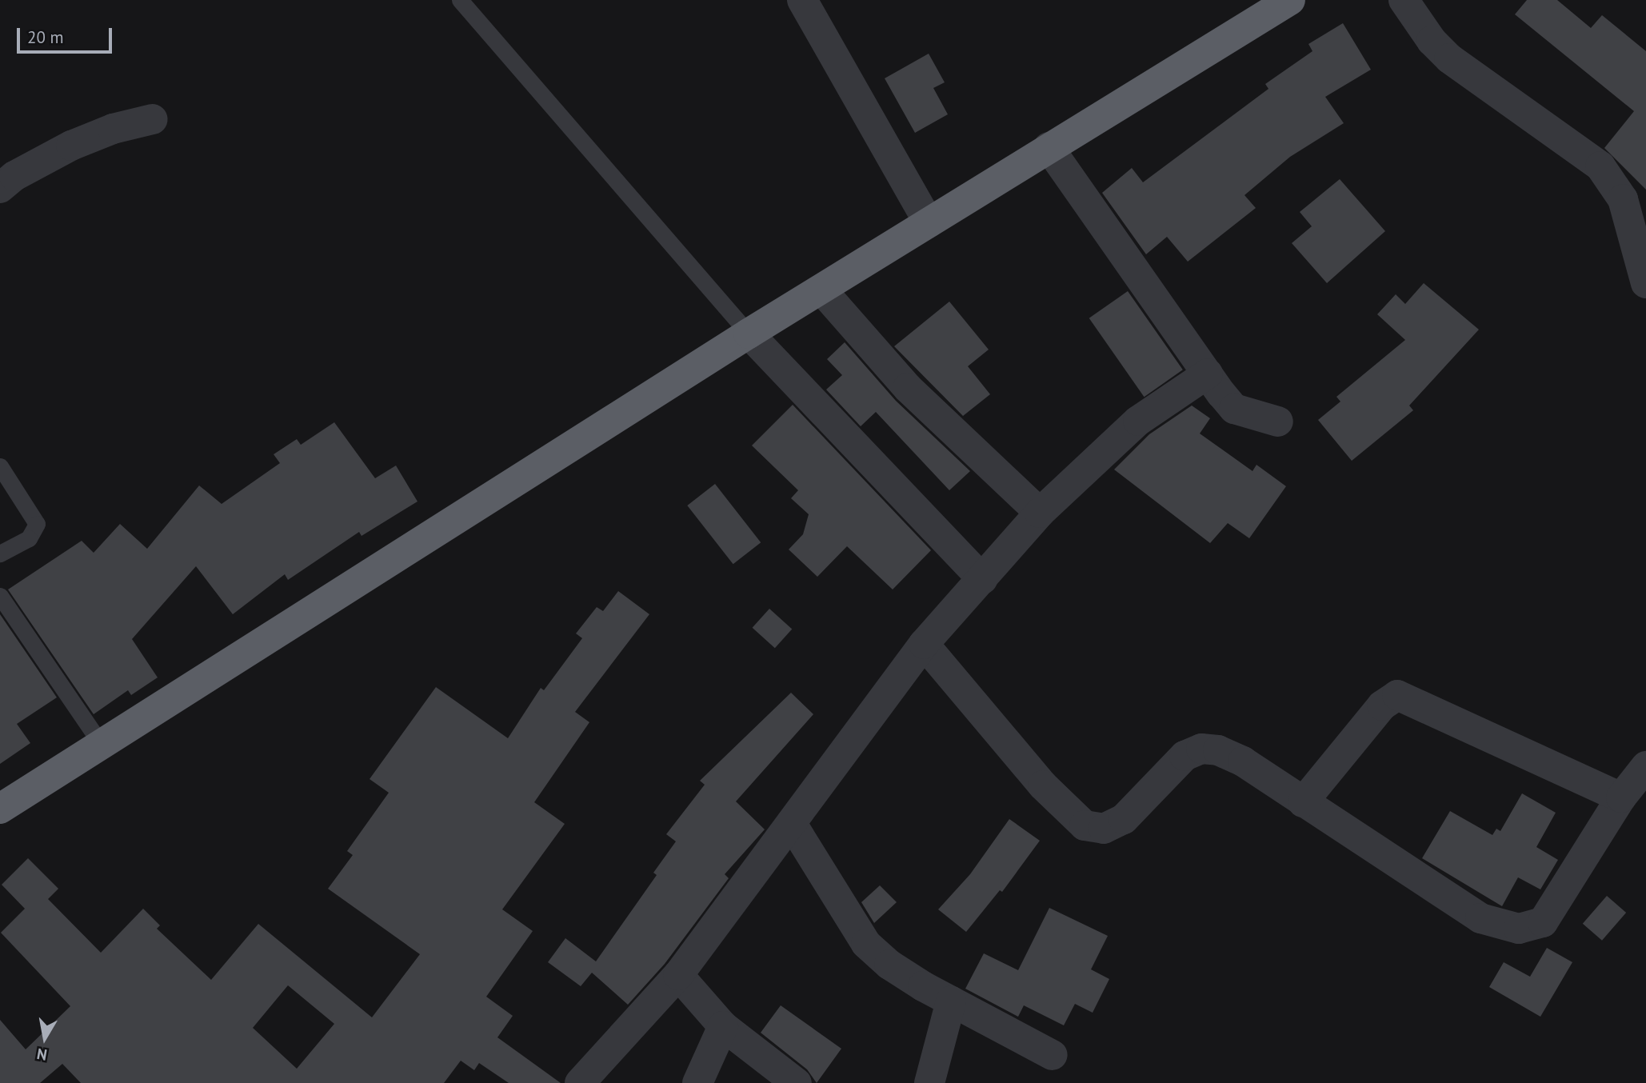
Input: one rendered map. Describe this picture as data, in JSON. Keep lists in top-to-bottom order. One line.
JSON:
{"scale_bar":"20 m","north":"bottom"}
